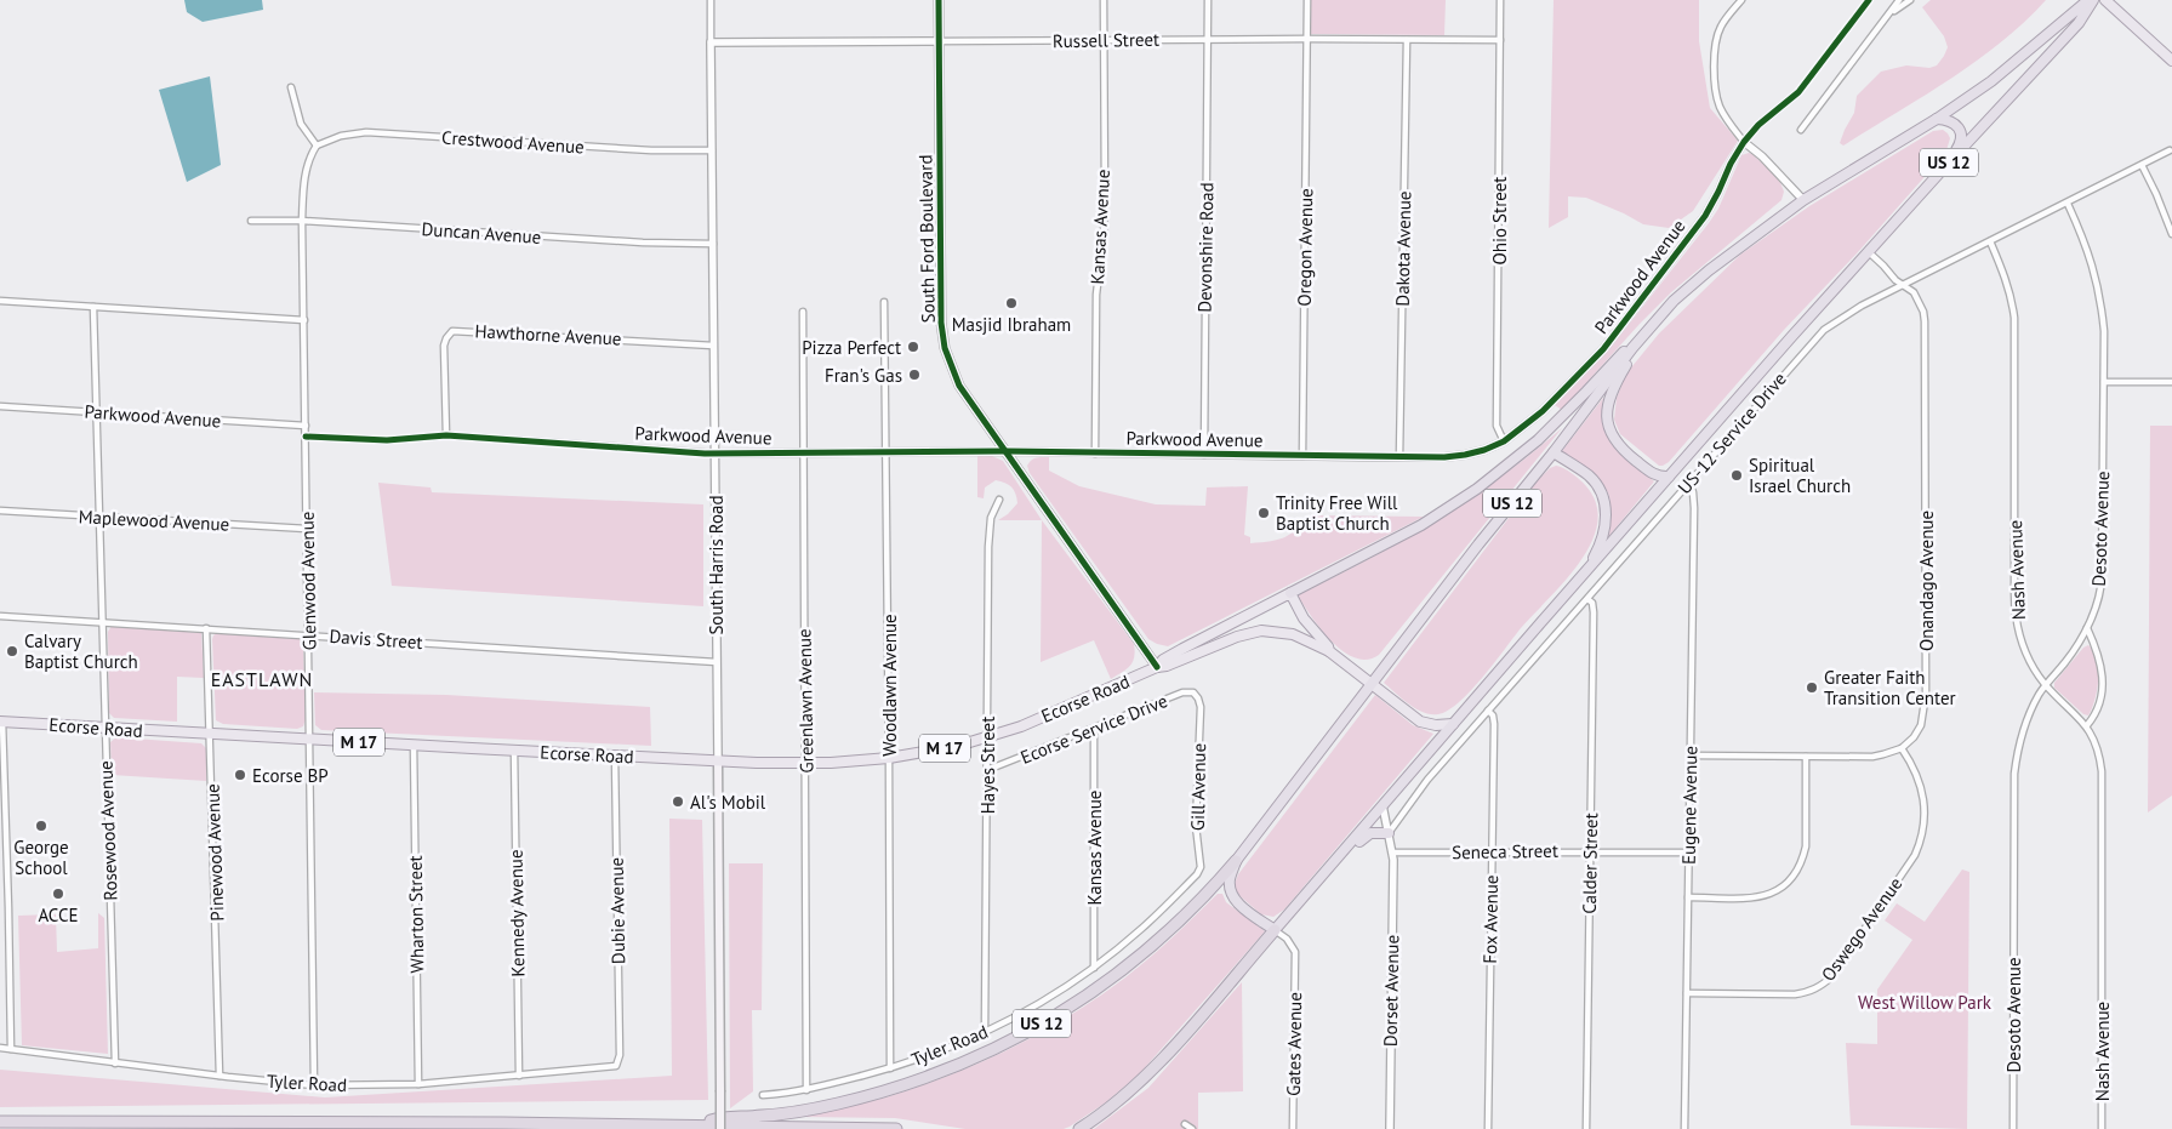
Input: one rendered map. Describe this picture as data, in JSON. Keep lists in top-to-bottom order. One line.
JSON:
{"streets":{"highway":["US 12"],"main road":["South Ford Boulevard","South Harris Road","Ecorse Road","M 17"],"street":["Russell Street","Crestwood Avenue","Ohio Street","Kansas Avenue","Duncan Avenue","Devonshire Road","Oregon Avenue","Dakota Avenue","Parkwood Avenue","Hawthorne Avenue","US-12 Service Drive","Maplewood Avenue","Desoto Avenue","Nash Avenue","Glenwood Avenue","Onandago Avenue","Davis Street","Woodlawn Avenue","Greenlawn Avenue","Ecorse Service Drive","Hayes Street","Gill Avenue","Eugene Avenue","Rosewood Avenue","Seneca Street","Pinewood Avenue","Calder Street","Dubie Avenue","Kennedy Avenue","Wharton Street","Fox Avenue","Oswego Avenue","Dorset Avenue","Gates Avenue","Tyler Road"]},"crossings":[["Russell Street","Ohio Street"],["Russell Street","Kansas Avenue"],["Russell Street","South Ford Boulevard"],["Russell Street","Devonshire Road"],["Russell Street","Oregon Avenue"],["Russell Street","Dakota Avenue"],["Russell Street","South Harris Road"],["Crestwood Avenue","South Harris Road"],["Crestwood Avenue","Glenwood Avenue"],["US 12","Onandago Avenue"],["US 12","Ecorse Road"],["US 12","Gates Avenue"],["Ohio Street","Parkwood Avenue"],["Kansas Avenue","Parkwood Avenue"],["Kansas Avenue","Ecorse Service Drive"],["Kansas Avenue","Tyler Road"],["Duncan Avenue","South Harris Road"],["Duncan Avenue","Glenwood Avenue"],["South Ford Boulevard","Parkwood Avenue"],["South Ford Boulevard","Ecorse Road"],["Devonshire Road","Parkwood Avenue"],["Oregon Avenue","Parkwood Avenue"],["Dakota Avenue","Parkwood Avenue"],["Parkwood Avenue","Hawthorne Avenue"],["Parkwood Avenue","South Harris Road"],["Parkwood Avenue","Glenwood Avenue"],["Parkwood Avenue","Woodlawn Avenue"],["Parkwood Avenue","Greenlawn Avenue"],["Parkwood Avenue","Rosewood Avenue"],["Hawthorne Avenue","South Harris Road"],["US-12 Service Drive","Desoto Avenue"],["US-12 Service Drive","Nash Avenue"],["US-12 Service Drive","Onandago Avenue"],["US-12 Service Drive","Eugene Avenue"],["US-12 Service Drive","Calder Street"],["US-12 Service Drive","Fox Avenue"],["US-12 Service Drive","Dorset Avenue"],["Maplewood Avenue","Glenwood Avenue"],["Maplewood Avenue","Rosewood Avenue"],["Desoto Avenue","Nash Avenue"],["South Harris Road","Davis Street"],["South Harris Road","Ecorse Road"],["Glenwood Avenue","Davis Street"],["Glenwood Avenue","Ecorse Road"],["Glenwood Avenue","Tyler Road"],["Onandago Avenue","Oswego Avenue"],["Davis Street","Rosewood Avenue"],["Davis Street","Pinewood Avenue"],["Woodlawn Avenue","Ecorse Road"],["Woodlawn Avenue","Tyler Road"],["Ecorse Road","Greenlawn Avenue"],["Ecorse Road","Hayes Street"],["Ecorse Road","Rosewood Avenue"],["Ecorse Road","Pinewood Avenue"],["Ecorse Road","Dubie Avenue"],["Ecorse Road","Kennedy Avenue"],["Ecorse Road","Wharton Street"],["Greenlawn Avenue","Tyler Road"],["Ecorse Service Drive","Hayes Street"],["Ecorse Service Drive","Gill Avenue"],["Hayes Street","Tyler Road"],["Gill Avenue","Tyler Road"],["Eugene Avenue","Seneca Street"],["Eugene Avenue","Oswego Avenue"],["Rosewood Avenue","Tyler Road"],["Seneca Street","Calder Street"],["Seneca Street","Fox Avenue"],["Seneca Street","Dorset Avenue"],["Pinewood Avenue","Tyler Road"],["Dubie Avenue","Tyler Road"],["Kennedy Avenue","Tyler Road"],["Wharton Street","Tyler Road"]],"districts":["EASTLAWN"],"parks":["West Willow Park"],"places":["Masjid Ibraham","Pizza Perfect","Fran's Gas","Spiritual Israel Church","Trinity Free Will Baptist Church","Calvary Baptist Church","Greater Faith Transition Center","Ecorse BP","Al's Mobil","George School","ACCE"]}
